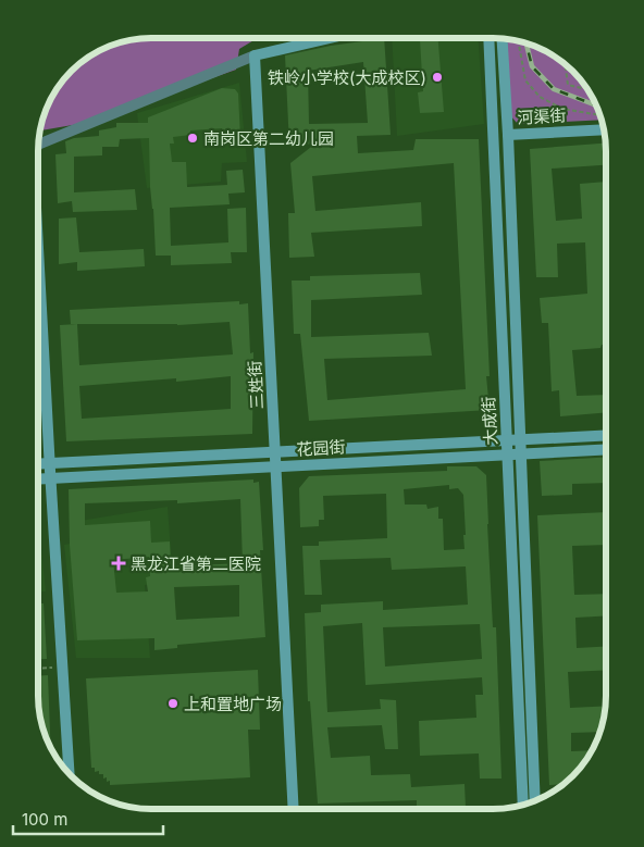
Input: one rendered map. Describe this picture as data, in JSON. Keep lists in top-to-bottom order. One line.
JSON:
{"streets":{"main road":["河渠街","三姓街","大成街","花园街"]},"crossings":[["河渠街","大成街"],["三姓街","花园街"],["大成街","花园街"]],"places":{"other":["铁岭小学校(大成校区)","南岗区第二幼儿园","上和置地广场"],"health":["黑龙江省第二医院"]},"scale_bar":"100 m"}
